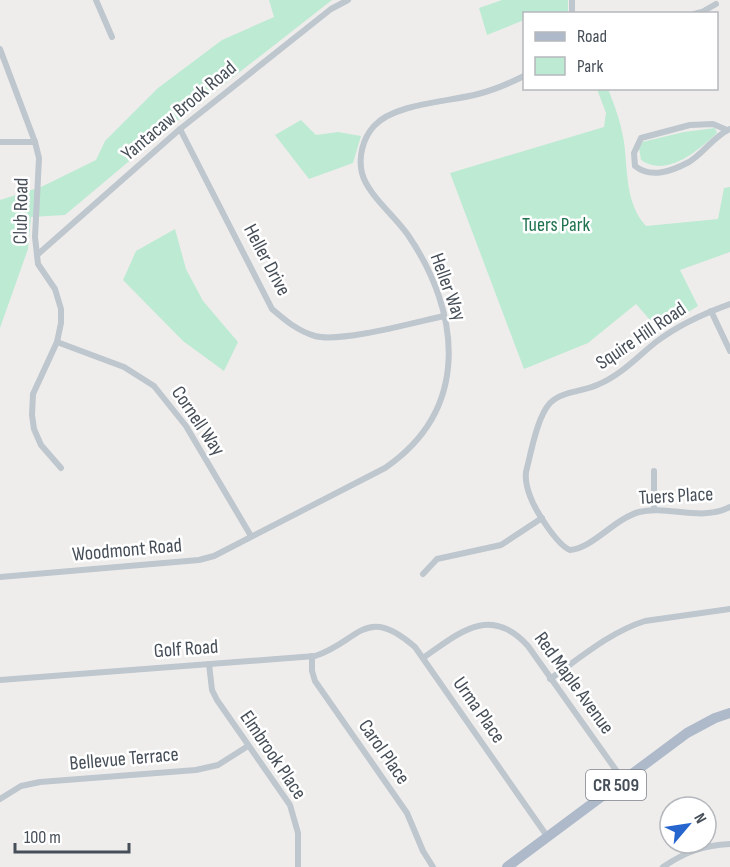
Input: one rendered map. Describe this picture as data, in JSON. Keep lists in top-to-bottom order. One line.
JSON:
{"streets":{"main road":["CR 509"],"street":["Yantacaw Brook Road","Club Road","Heller Drive","Heller Way","Squire Hill Road","Cornell Way","Tuers Place","Woodmont Road","Golf Road","Red Maple Avenue","Urma Place","Carol Place","Elmbrook Place","Bellevue Terrace"]},"crossings":[["Yantacaw Brook Road","Club Road"],["Yantacaw Brook Road","Heller Drive"],["Club Road","Cornell Way"],["Heller Drive","Heller Way"],["Heller Way","Cornell Way"],["Heller Way","Woodmont Road"],["Squire Hill Road","Tuers Place"],["Cornell Way","Woodmont Road"],["Golf Road","Urma Place"],["Golf Road","Carol Place"],["Golf Road","Elmbrook Place"],["Red Maple Avenue","Urma Place"],["Red Maple Avenue","CR 509"],["Urma Place","CR 509"],["Elmbrook Place","Bellevue Terrace"]],"parks":["Tuers Park"],"legend":["Road","Park"],"scale_bar":"100 m","north":"top right"}
